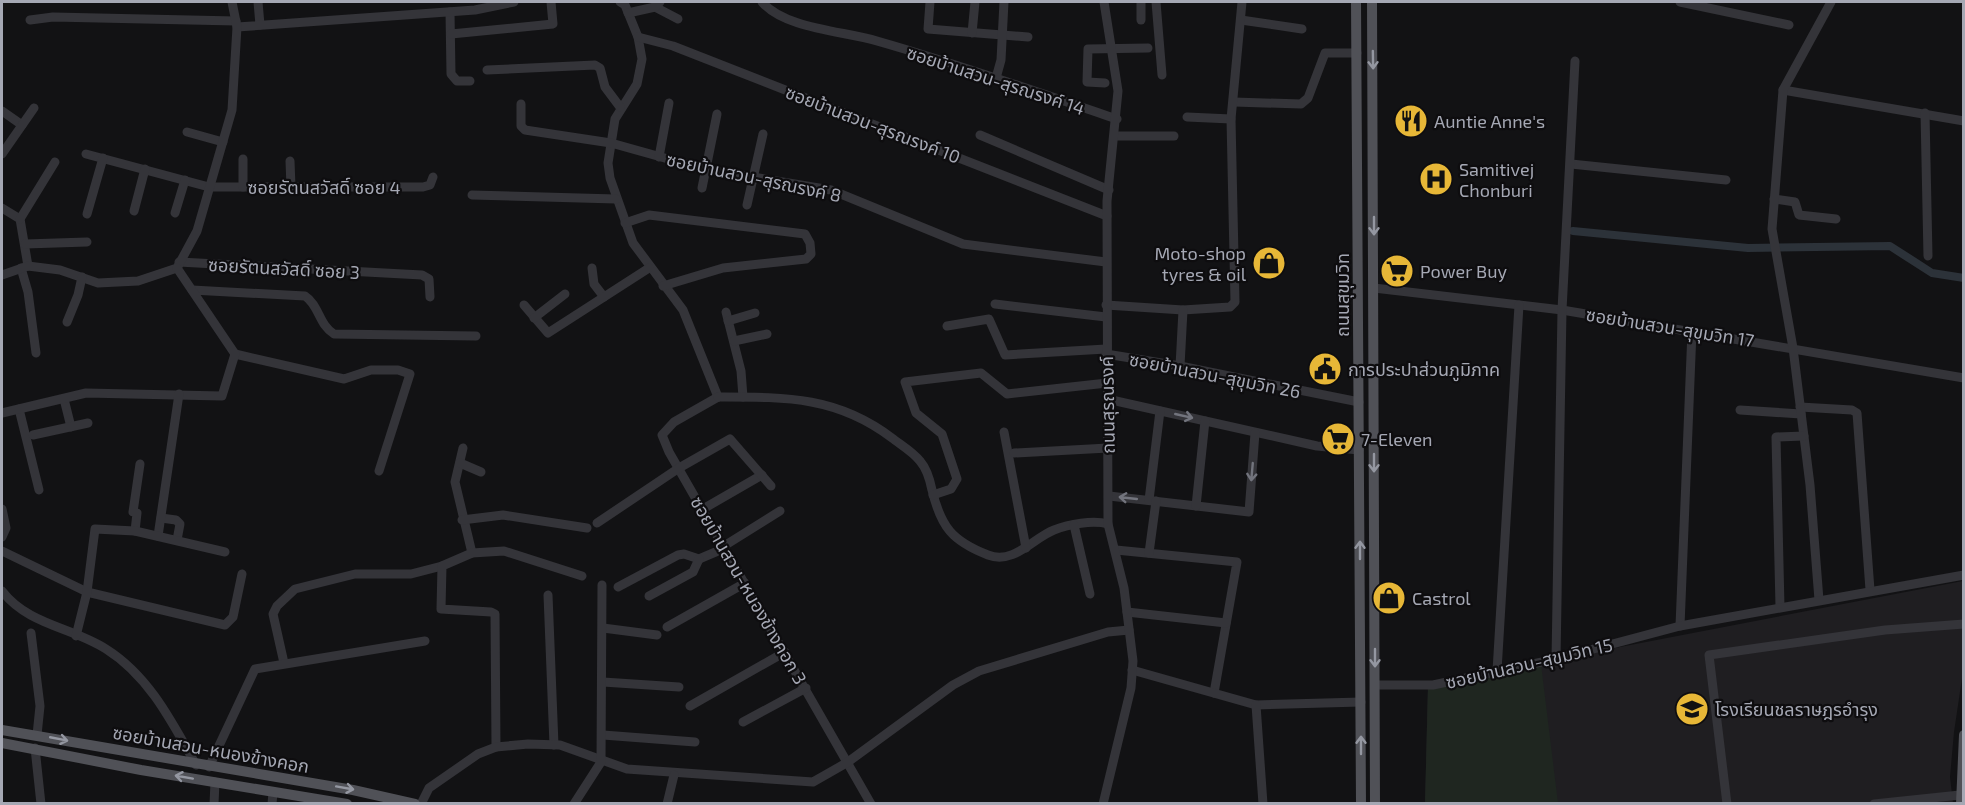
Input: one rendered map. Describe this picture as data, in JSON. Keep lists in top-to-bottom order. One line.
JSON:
{"streets":{"main road":["ถนนสุขุมวิท","ซอยบ้านสวน-หนองข้างคอก"],"street":["ซอยบ้านสวน-สุรณรงค์ 14","ซอยบ้านสวน-สุรณรงค์ 10","ซอยบ้านสวน-สุรณรงค์ 8","ซอยรัตนสวัสดิ์ ซอย 4","ซอยรัตนสวัสดิ์ ซอย 3","ซอยบ้านสวน-สุขุมวิท 17","ซอยบ้านสวน-สุขุมวิท 26","ถนนสุรณรงค์","ซอยบ้านสวน-หนองข้างคอก 3","ซอยบ้านสวน-สุขุมวิท 15"]},"crossings":[["ซอยบ้านสวน-สุรณรงค์ 14","ถนนสุรณรงค์"],["ซอยบ้านสวน-สุรณรงค์ 10","ถนนสุรณรงค์"],["ซอยบ้านสวน-สุรณรงค์ 8","ถนนสุรณรงค์"],["ถนนสุขุมวิท","ซอยบ้านสวน-สุขุมวิท 17"],["ถนนสุขุมวิท","ซอยบ้านสวน-สุขุมวิท 26"],["ถนนสุขุมวิท","ซอยบ้านสวน-สุขุมวิท 15"],["ซอยบ้านสวน-สุขุมวิท 26","ถนนสุรณรงค์"]],"places":{"restaurant":["Auntie Anne's"],"hospital":["Samitivej Chonburi"],"shop":["Moto-shop tyres & oil","Castrol"],"supermarket":["Power Buy","7-Eleven"],"public building":["การประปาส่วนภูมิภาค"],"school or university":["โรงเรียนชลราษฎรอำรุง"]}}
